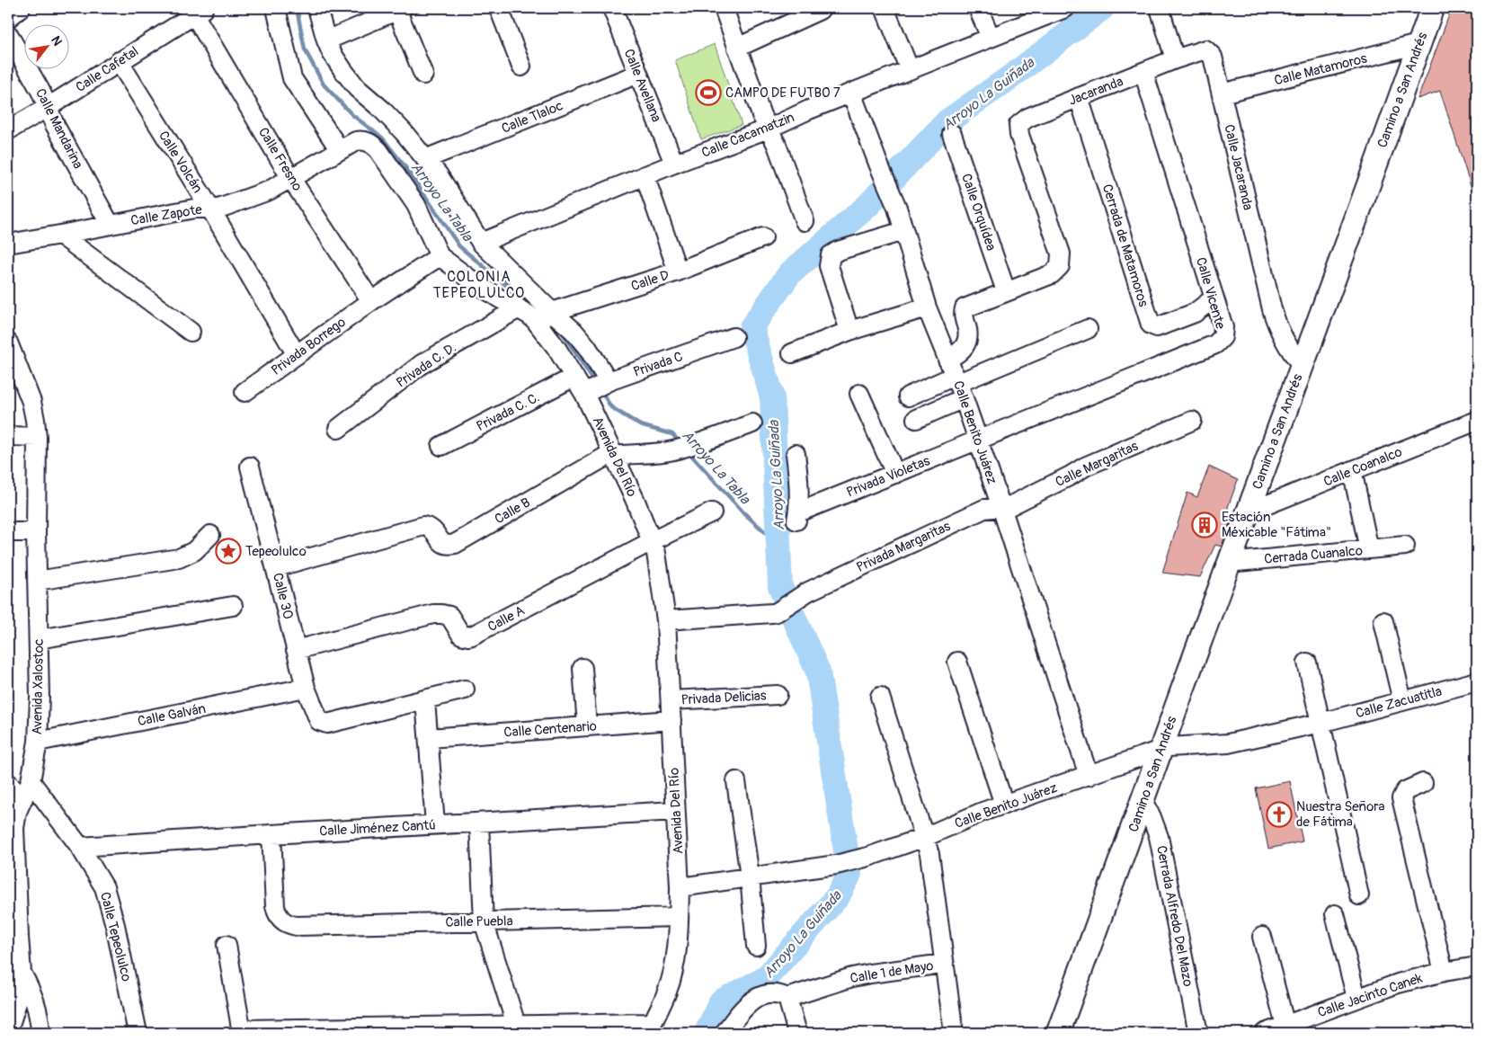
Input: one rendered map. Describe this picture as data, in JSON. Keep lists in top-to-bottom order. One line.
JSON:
{"streets":{"main road":["Camino a San Andrés"],"street":["Calle Cafetal","Calle Matamoros","Calle Avellana","Jacaranda","Calle Tlaloc","Calle Mandarina","Calle Cacamatzin","Calle Fresno","Calle Volcán","Calle Jacaranda","Calle Orquídea","Calle Zapote","Cerrada de Matamoros","Calle D","Calle Vicente","Privada Borrego","Privada C","Privada C. D.","Privada C. C.","Calle Benito Juárez","Avenida Del Río","Calle Margaritas","Calle Coanalco","Privada Violetas","Calle B","Privada Margaritas","Cerrada Cuanalco","Calle 30","Calle A","Avenida Xalostoc","Privada Delicias","Calle Zacuatitla","Calle Galván","Calle Centenario","Calle Jiménez Cantú","Cerrada Alfredo Del Mazo","Calle Puebla","Calle Tepeolulco","Calle 1 de Mayo","Calle Jacinto Canek"]},"crossings":[["Calle Cafetal","Calle Mandarina"],["Calle Cafetal","Calle Fresno"],["Calle Cafetal","Calle Volcán"],["Calle Matamoros","Camino a San Andrés"],["Calle Matamoros","Calle Jacaranda"],["Calle Avellana","Calle Tlaloc"],["Calle Avellana","Calle Cacamatzin"],["Camino a San Andrés","Calle Jacaranda"],["Camino a San Andrés","Calle Benito Juárez"],["Camino a San Andrés","Calle Coanalco"],["Camino a San Andrés","Cerrada Cuanalco"],["Camino a San Andrés","Cerrada Alfredo Del Mazo"],["Jacaranda","Calle Jacaranda"],["Jacaranda","Calle Orquídea"],["Jacaranda","Cerrada de Matamoros"],["Jacaranda","Calle Vicente"],["Calle Mandarina","Calle Zapote"],["Calle Cacamatzin","Calle Benito Juárez"],["Calle Fresno","Calle Zapote"],["Calle Fresno","Privada Borrego"],["Calle Volcán","Calle Zapote"],["Calle Volcán","Privada Borrego"],["Calle Zapote","Avenida Del Río"],["Cerrada de Matamoros","Calle Vicente"],["Calle D","Avenida Del Río"],["Calle Vicente","Calle Benito Juárez"],["Calle Vicente","Privada Violetas"],["Privada Borrego","Avenida Del Río"],["Privada C","Avenida Del Río"],["Privada C. D.","Avenida Del Río"],["Privada C. C.","Avenida Del Río"],["Calle Benito Juárez","Calle Margaritas"],["Calle Benito Juárez","Privada Violetas"],["Calle Benito Juárez","Privada Margaritas"],["Calle Benito Juárez","Calle Zacuatitla"],["Avenida Del Río","Calle B"],["Avenida Del Río","Privada Margaritas"],["Avenida Del Río","Calle A"],["Avenida Del Río","Privada Delicias"],["Avenida Del Río","Calle Centenario"],["Avenida Del Río","Calle Jiménez Cantú"],["Avenida Del Río","Calle Puebla"],["Calle Margaritas","Privada Margaritas"],["Calle Coanalco","Cerrada Cuanalco"],["Calle B","Calle 30"],["Calle 30","Calle A"],["Calle 30","Calle Galván"],["Avenida Xalostoc","Calle Galván"],["Avenida Xalostoc","Calle Tepeolulco"],["Calle Jiménez Cantú","Calle Puebla"],["Calle Jiménez Cantú","Calle Tepeolulco"]],"districts":["COLONIA TEPEOLULCO"],"water":["Arroyo La Guiñada","Arroyo La Tabla"],"places":{"sports":["CAMPO DE FUTBO 7"],"building":["Estación Méxicable \"Fátima\""],"place":["Tepeolulco"],"church":["Nuestra Señora de Fátima"]},"north":"top right"}
